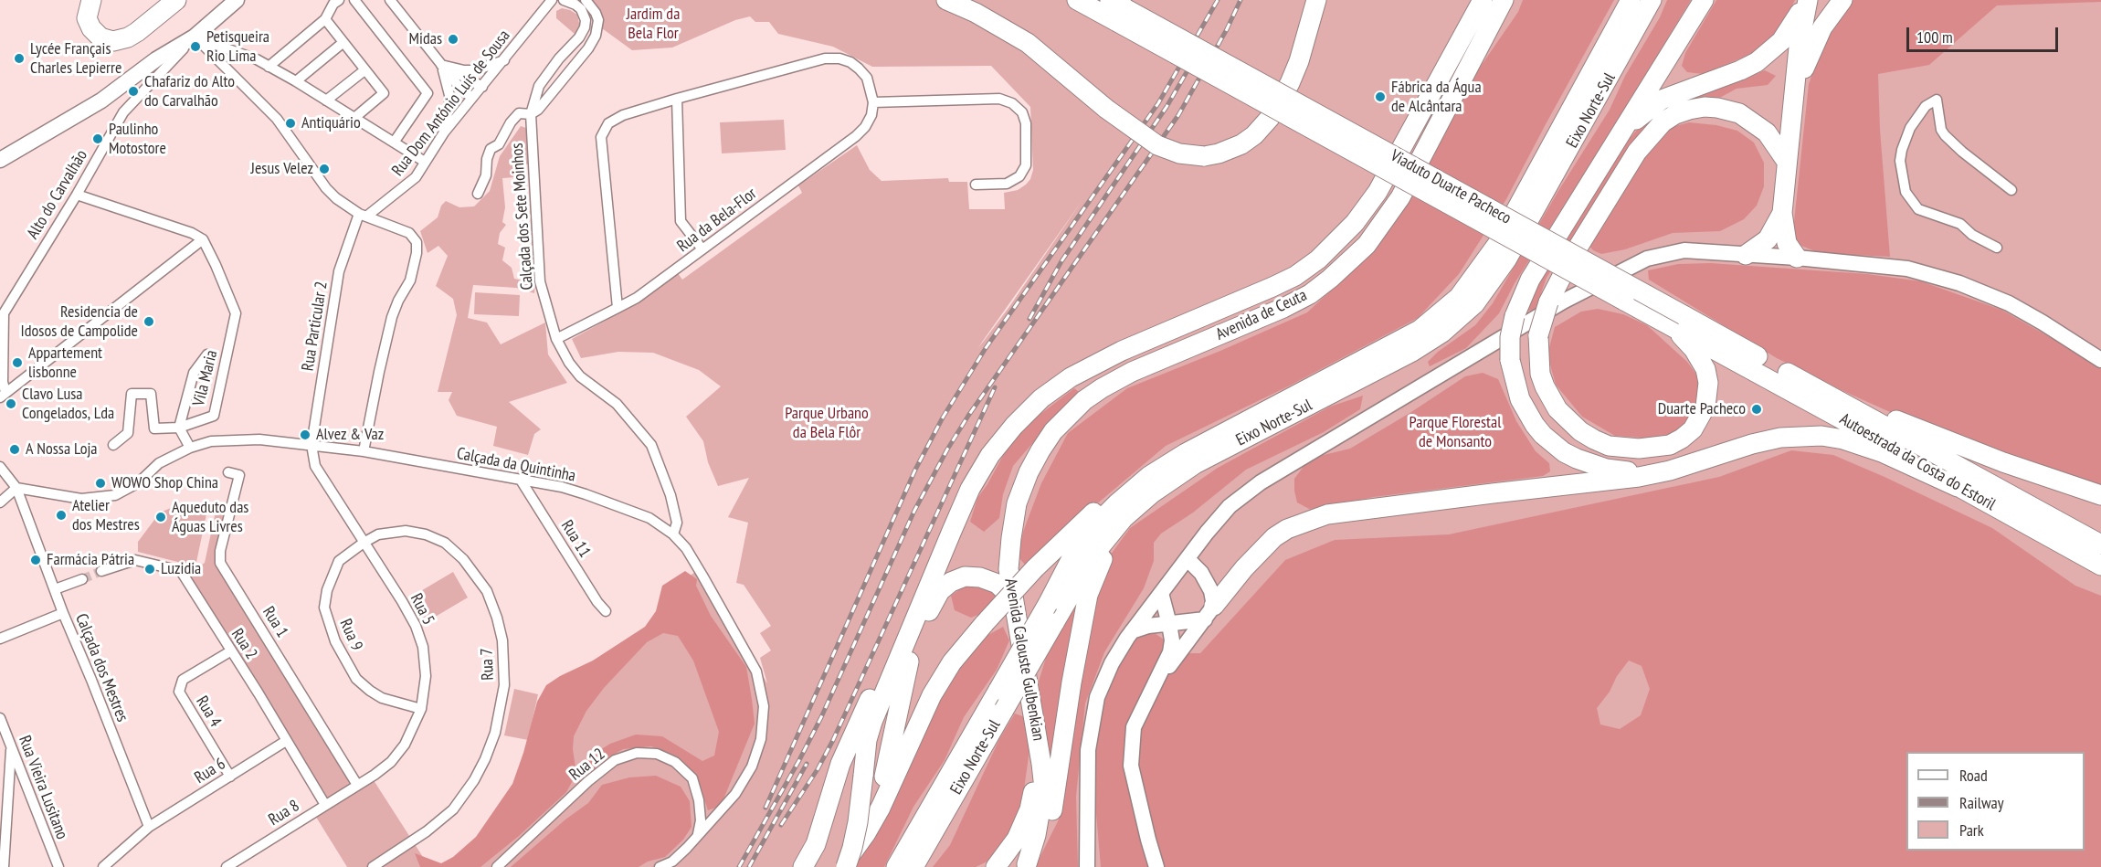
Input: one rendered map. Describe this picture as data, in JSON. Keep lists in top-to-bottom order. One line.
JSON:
{"streets":{"highway":["Eixo Norte-Sul","Viaduto Duarte Pacheco","Avenida de Ceuta","Autoestrada da Costa do Estoril","Avenida Calouste Gulbenkian"],"street":["Rua Dom António Luís de Sousa","Alto do Carvalhão","Calçada dos Sete Moinhos","Rua da Bela-Flor","Rua Particular 2","Vila Maria","Calçada da Quintinha","Rua 11","Rua 5","Rua 1","Rua 9","Rua 2","Rua 7","Calçada dos Mestres","Rua 4","Rua 12","Rua 6","Rua Vieira Lusitano","Rua 8"]},"crossings":[["Rua Dom António Luís de Sousa","Rua Particular 2"],["Viaduto Duarte Pacheco","Autoestrada da Costa do Estoril"],["Calçada dos Sete Moinhos","Rua da Bela-Flor"],["Calçada dos Sete Moinhos","Calçada da Quintinha"],["Avenida de Ceuta","Avenida Calouste Gulbenkian"],["Rua Particular 2","Calçada da Quintinha"],["Rua Particular 2","Rua 5"],["Calçada da Quintinha","Rua 11"],["Calçada da Quintinha","Rua 5"],["Calçada da Quintinha","Calçada dos Mestres"],["Calçada da Quintinha","Rua 12"],["Rua 5","Rua 1"],["Rua 5","Rua 9"],["Rua 5","Rua 7"],["Rua 5","Rua 8"],["Rua 1","Rua 8"],["Rua 9","Rua 7"],["Rua 2","Rua 4"],["Rua 2","Rua 6"],["Rua 2","Rua 8"],["Calçada dos Mestres","Rua 6"],["Rua 4","Rua 6"]],"parks":["Jardim da Bela Flor","Parque Urbano da Bela Flôr","Parque Florestal de Monsanto"],"places":["Midas","Petisqueira Rio Lima","Lycée Français Charles Lepierre","Chafariz do Alto do Carvalhão","Fábrica da Água de Alcântara","Antiquário","Paulinho Motostore","Jesus Velez","Residencia de Idosos de Campolide","Appartement lisbonne","Clavo Lusa Congelados, Lda","Duarte Pacheco","Alvez & Vaz","A Nossa Loja","WOWO Shop China","Atelier dos Mestres","Aqueduto das Águas Livres","Farmácia Pátria","Luzidia"],"legend":["Road","Railway","Park"],"scale_bar":"100 m"}
